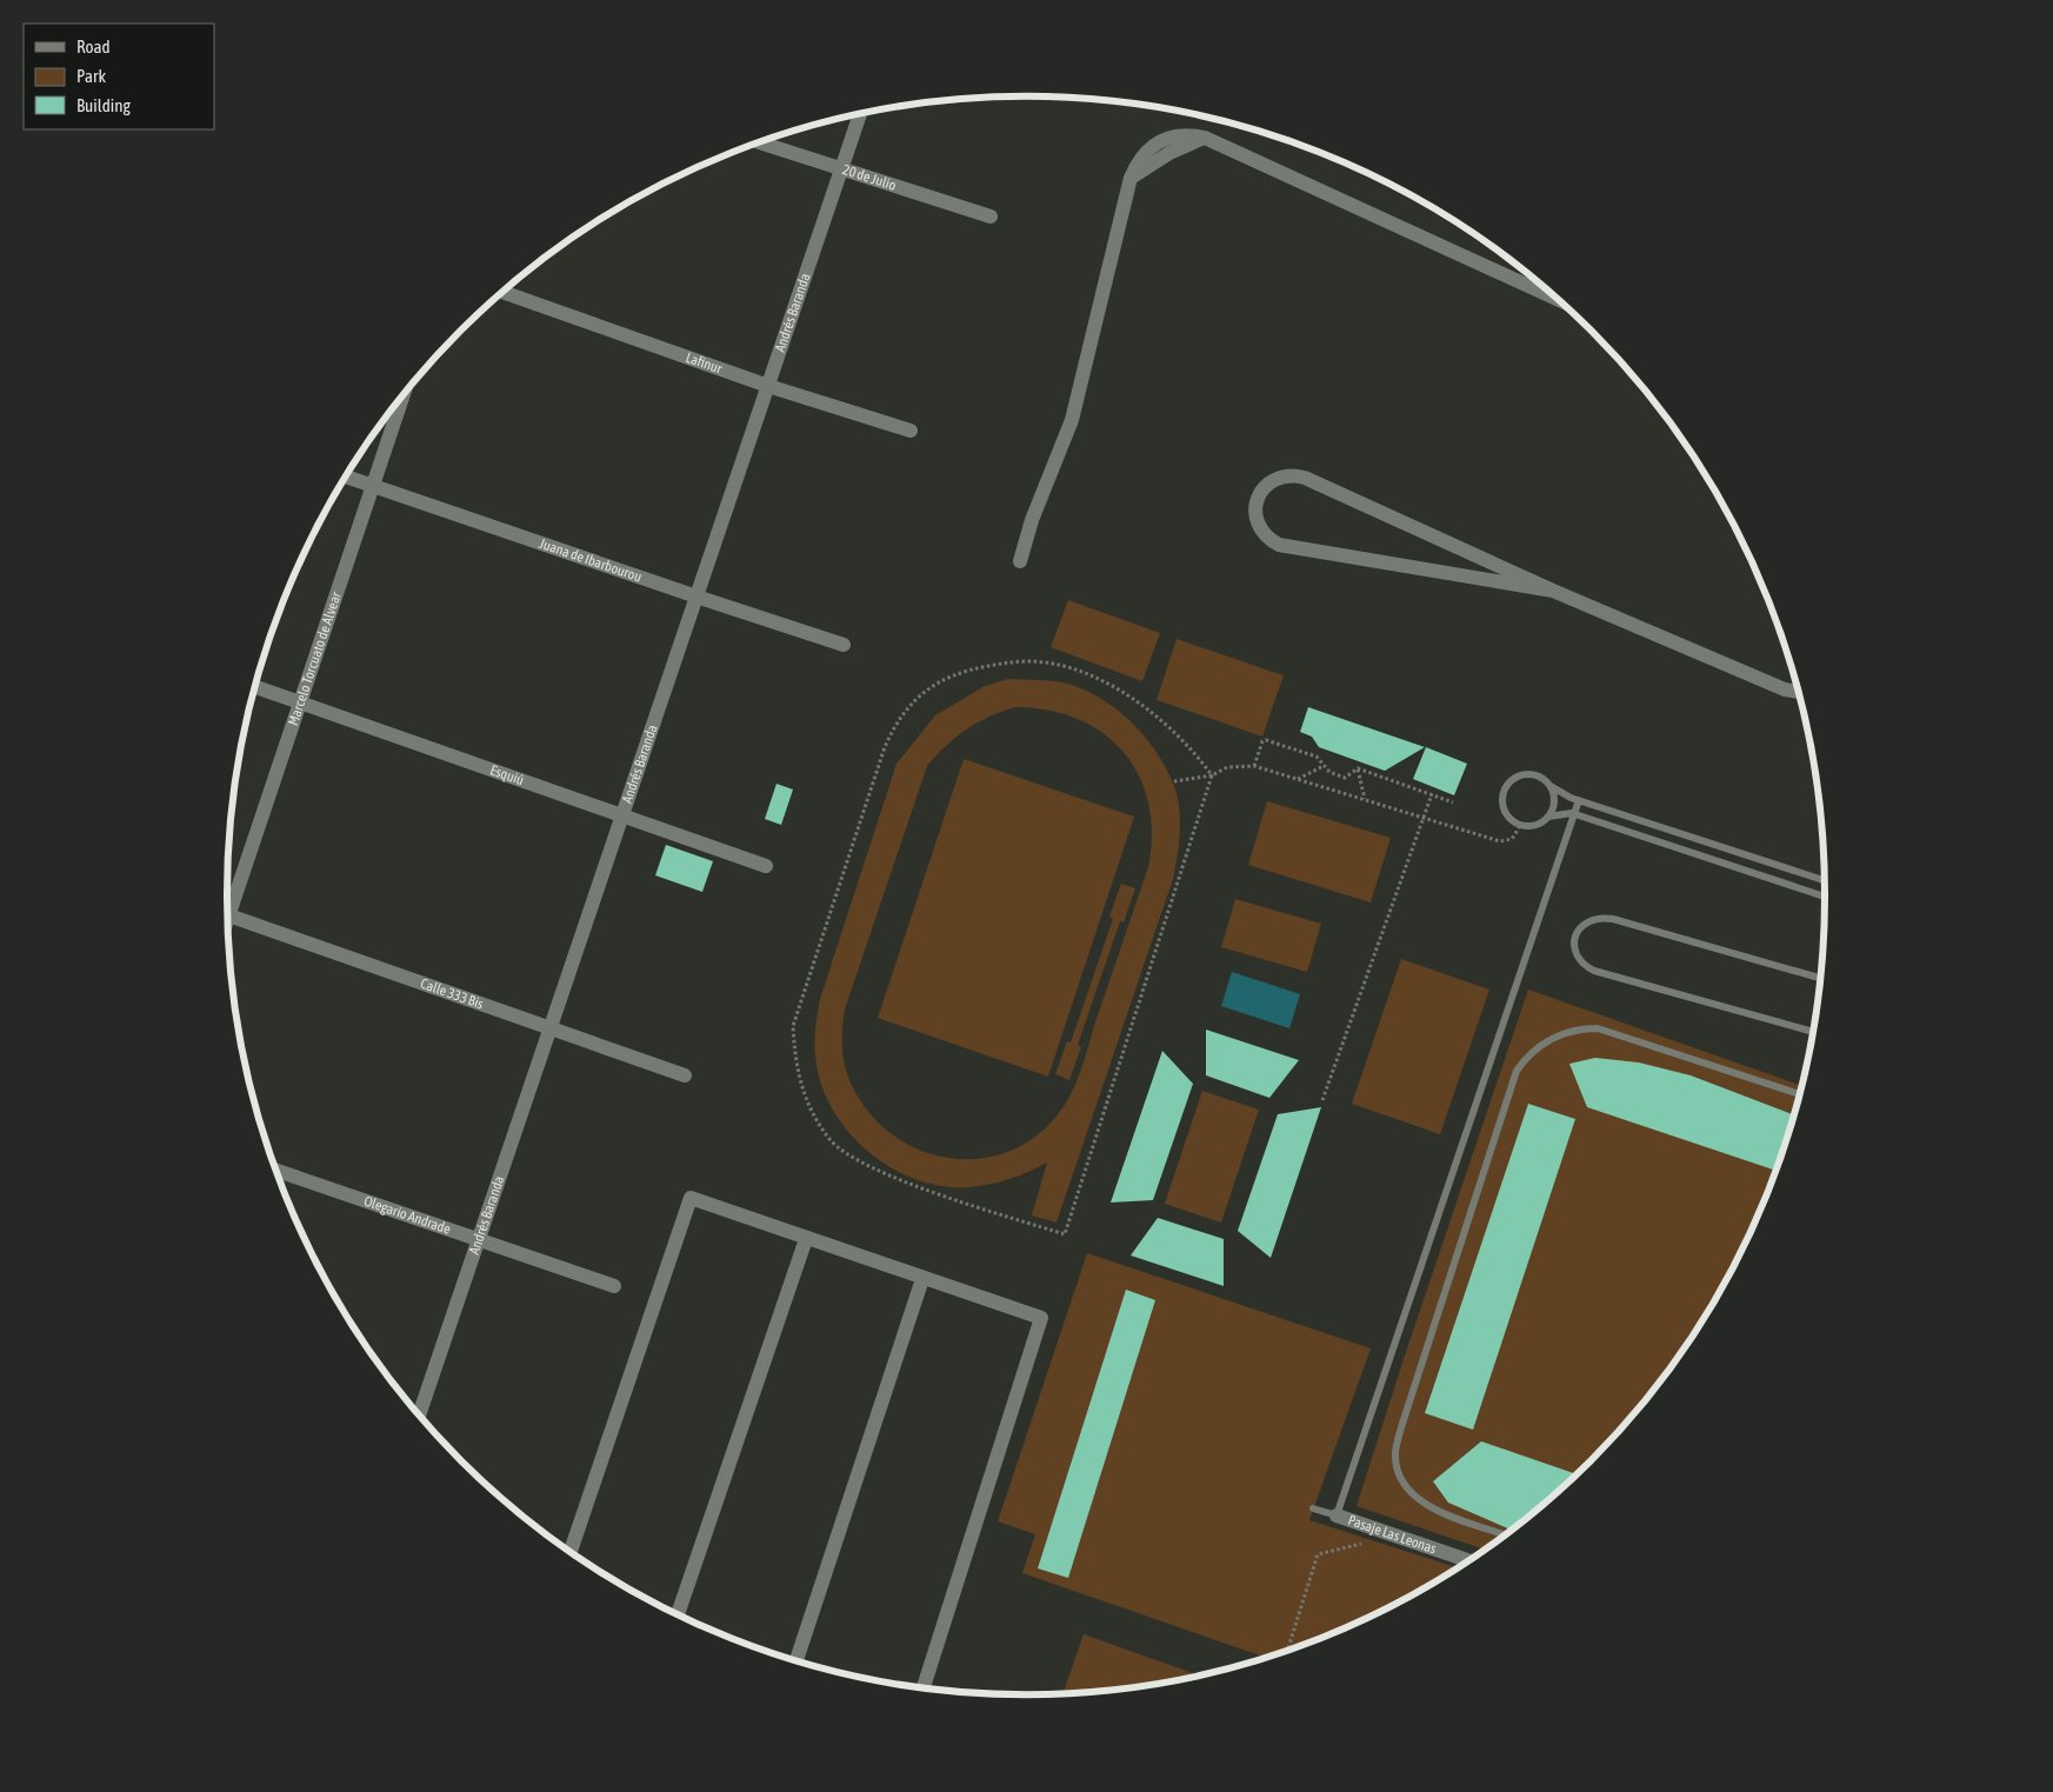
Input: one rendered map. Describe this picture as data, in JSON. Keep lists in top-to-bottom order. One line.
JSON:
{"streets":{"street":["20 de Julio","Andrés Baranda","Lafinur","Juana de Ibarbourou","Marcelo Torcuato de Alvear","Esquiú","Calle 333 Bis","Olegario Andrade","Pasaje Las Leonas"]},"crossings":[["20 de Julio","Andrés Baranda"],["Andrés Baranda","Lafinur"],["Andrés Baranda","Juana de Ibarbourou"],["Andrés Baranda","Esquiú"],["Andrés Baranda","Calle 333 Bis"],["Andrés Baranda","Olegario Andrade"],["Juana de Ibarbourou","Marcelo Torcuato de Alvear"],["Marcelo Torcuato de Alvear","Esquiú"]],"legend":["Road","Park","Building"]}
